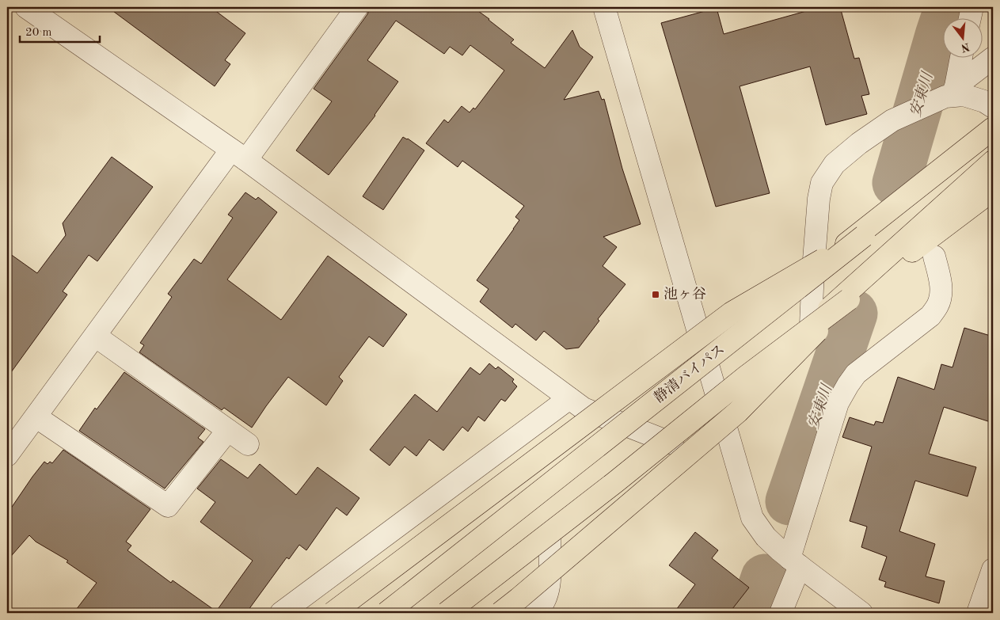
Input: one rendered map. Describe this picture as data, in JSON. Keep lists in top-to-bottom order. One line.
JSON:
{"streets":{"highway":["静清バイパス"]},"water":["安東川"],"places":{"transit":["池ヶ谷"]},"scale_bar":"20 m","north":"bottom"}
